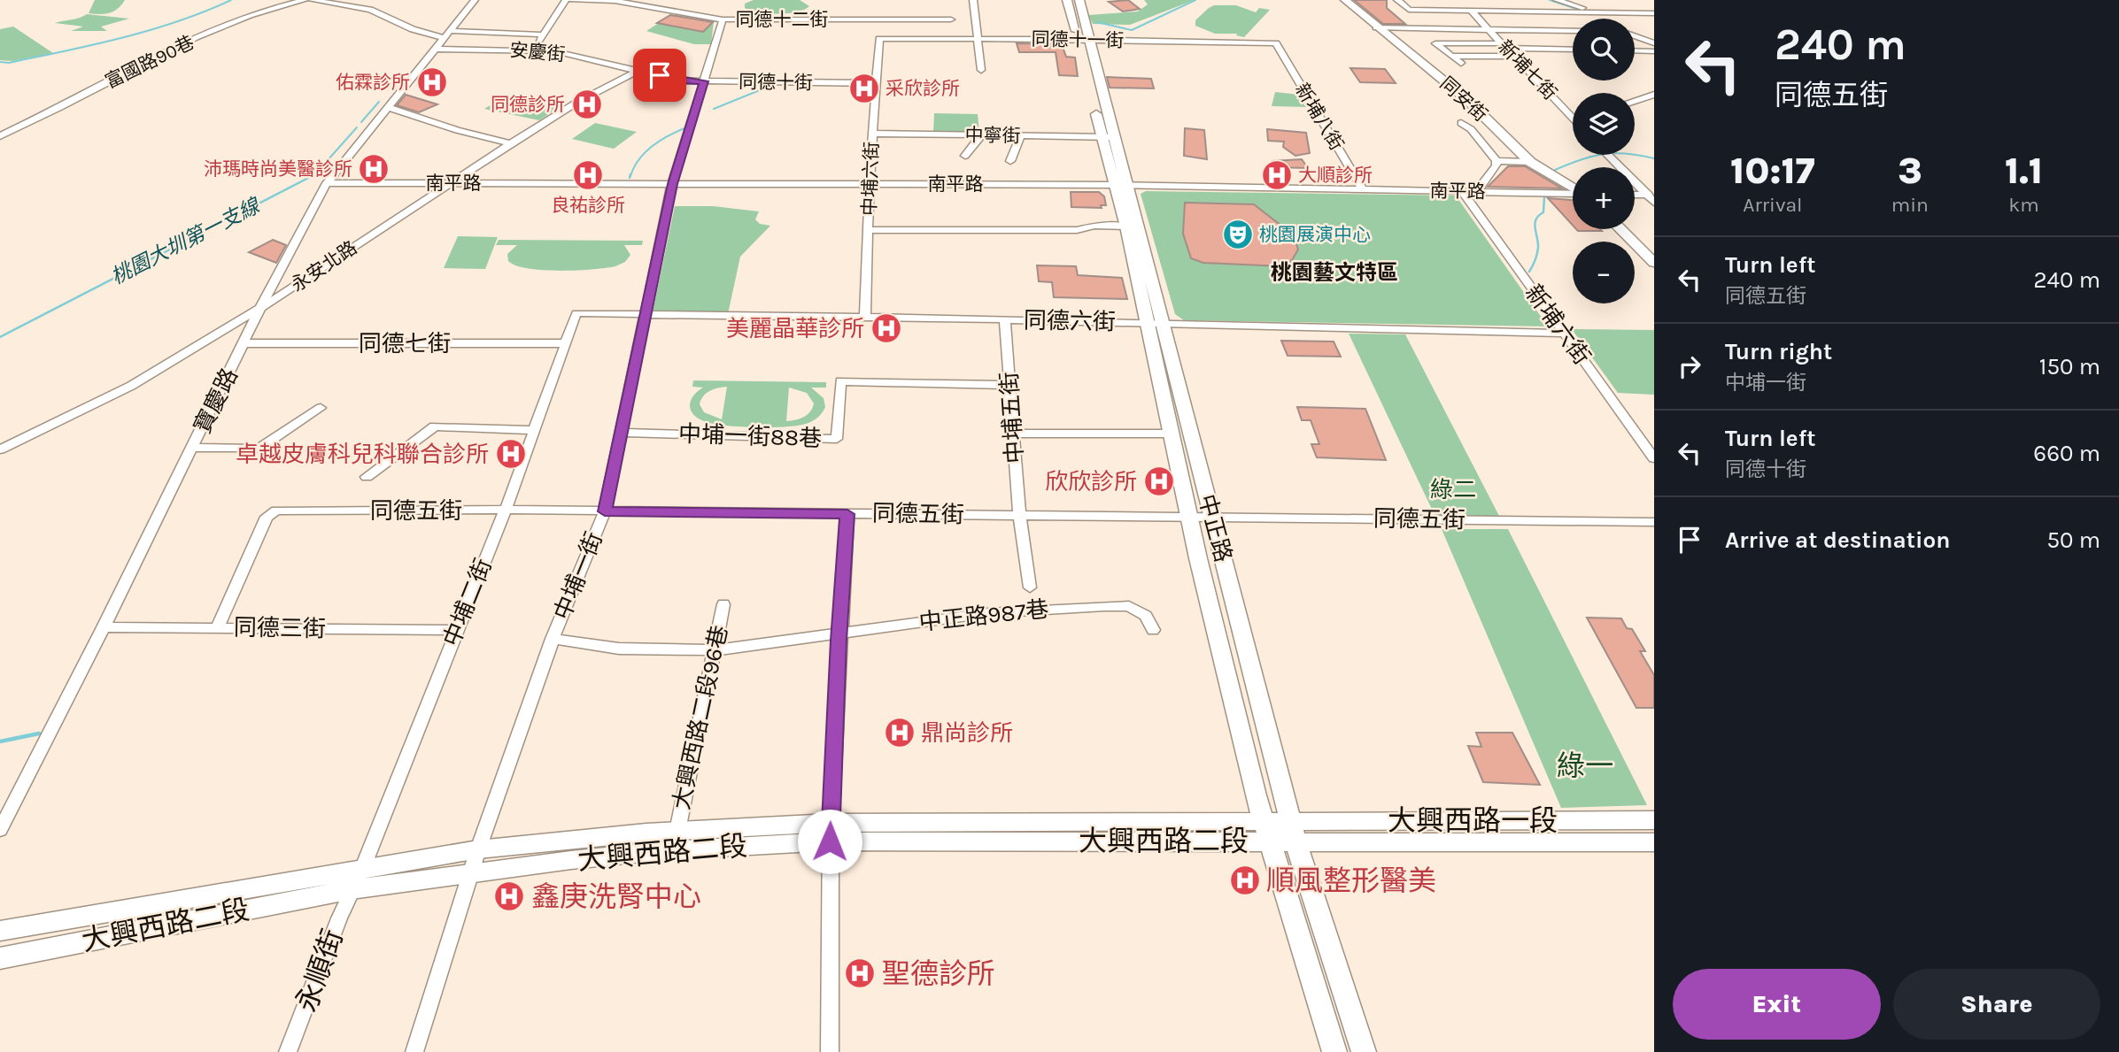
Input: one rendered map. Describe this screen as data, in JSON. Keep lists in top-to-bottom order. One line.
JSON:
{"streets":{"street":["同德十二街","同德十一街","安慶街","富國路90巷","新埔七街","同德十街","同安街","新埔八街","中寧街","中埔六街","南平路","永安北路","同德六街","新埔六街","同德七街","寶慶路","中埔五街","中埔一街88巷","同德五街","中正路","中埔一街","中埔二街","中正路987巷","同德三街","大興西路二段96巷","大興西路一段","大興西路二段","永順街"]},"crossings":[["同德十二街","中埔一街"],["同德十一街","新埔八街"],["同德十一街","中埔六街"],["同德十一街","中正路"],["安慶街","同德十街"],["安慶街","永安北路"],["安慶街","寶慶路"],["同德十街","中埔六街"],["同德十街","永安北路"],["同德十街","中埔一街"],["新埔八街","南平路"],["中寧街","中埔六街"],["中寧街","中正路"],["中埔六街","南平路"],["中埔六街","同德六街"],["南平路","永安北路"],["南平路","新埔六街"],["南平路","寶慶路"],["南平路","中正路"],["南平路","中埔一街"],["永安北路","寶慶路"],["同德六街","新埔六街"],["同德六街","中埔五街"],["同德六街","中正路"],["同德六街","中埔一街"],["同德六街","中埔二街"],["同德七街","寶慶路"],["同德七街","中埔二街"],["寶慶路","同德三街"],["中埔五街","中埔一街88巷"],["中埔五街","同德五街"],["中埔一街88巷","中埔一街"],["同德五街","中正路"],["同德五街","中埔一街"],["同德五街","中埔二街"],["同德五街","同德三街"],["中正路","大興西路一段"],["中正路","大興西路二段"],["中埔一街","中正路987巷"],["中埔一街","大興西路二段"],["中埔二街","同德三街"],["中埔二街","大興西路二段"],["中埔二街","永順街"],["中正路987巷","大興西路二段96巷"],["大興西路二段96巷","大興西路二段"],["大興西路一段","大興西路二段"],["大興西路二段","永順街"]],"districts":["桃園藝文特區"],"water":["桃園大圳第一支線"],"parks":["綠二","綠一"],"places":{"hospital":["佑霖診所","采欣診所","同德診所","沛瑪時尚美醫診所","良祐診所","大順診所","美麗晶華診所","卓越皮膚科兒科聯合診所","欣欣診所","鼎尚診所","順風整形醫美","鑫庚洗腎中心","聖德診所"],"theatre":["桃園展演中心"]},"page":{"turn":["240 m","同德五街"],"map_buttons":["+","−"],"eta":["10:17","Arrival","3","min","1.1","km"],"list":[{"name":"Turn left","note":"同德五街","value":"240 m"},{"name":"Turn right","note":"中埔一街","value":"150 m"},{"name":"Turn left","note":"同德十街","value":"660 m"},{"name":"Arrive at destination","value":"50 m"}],"buttons":["Exit","Share"]}}
